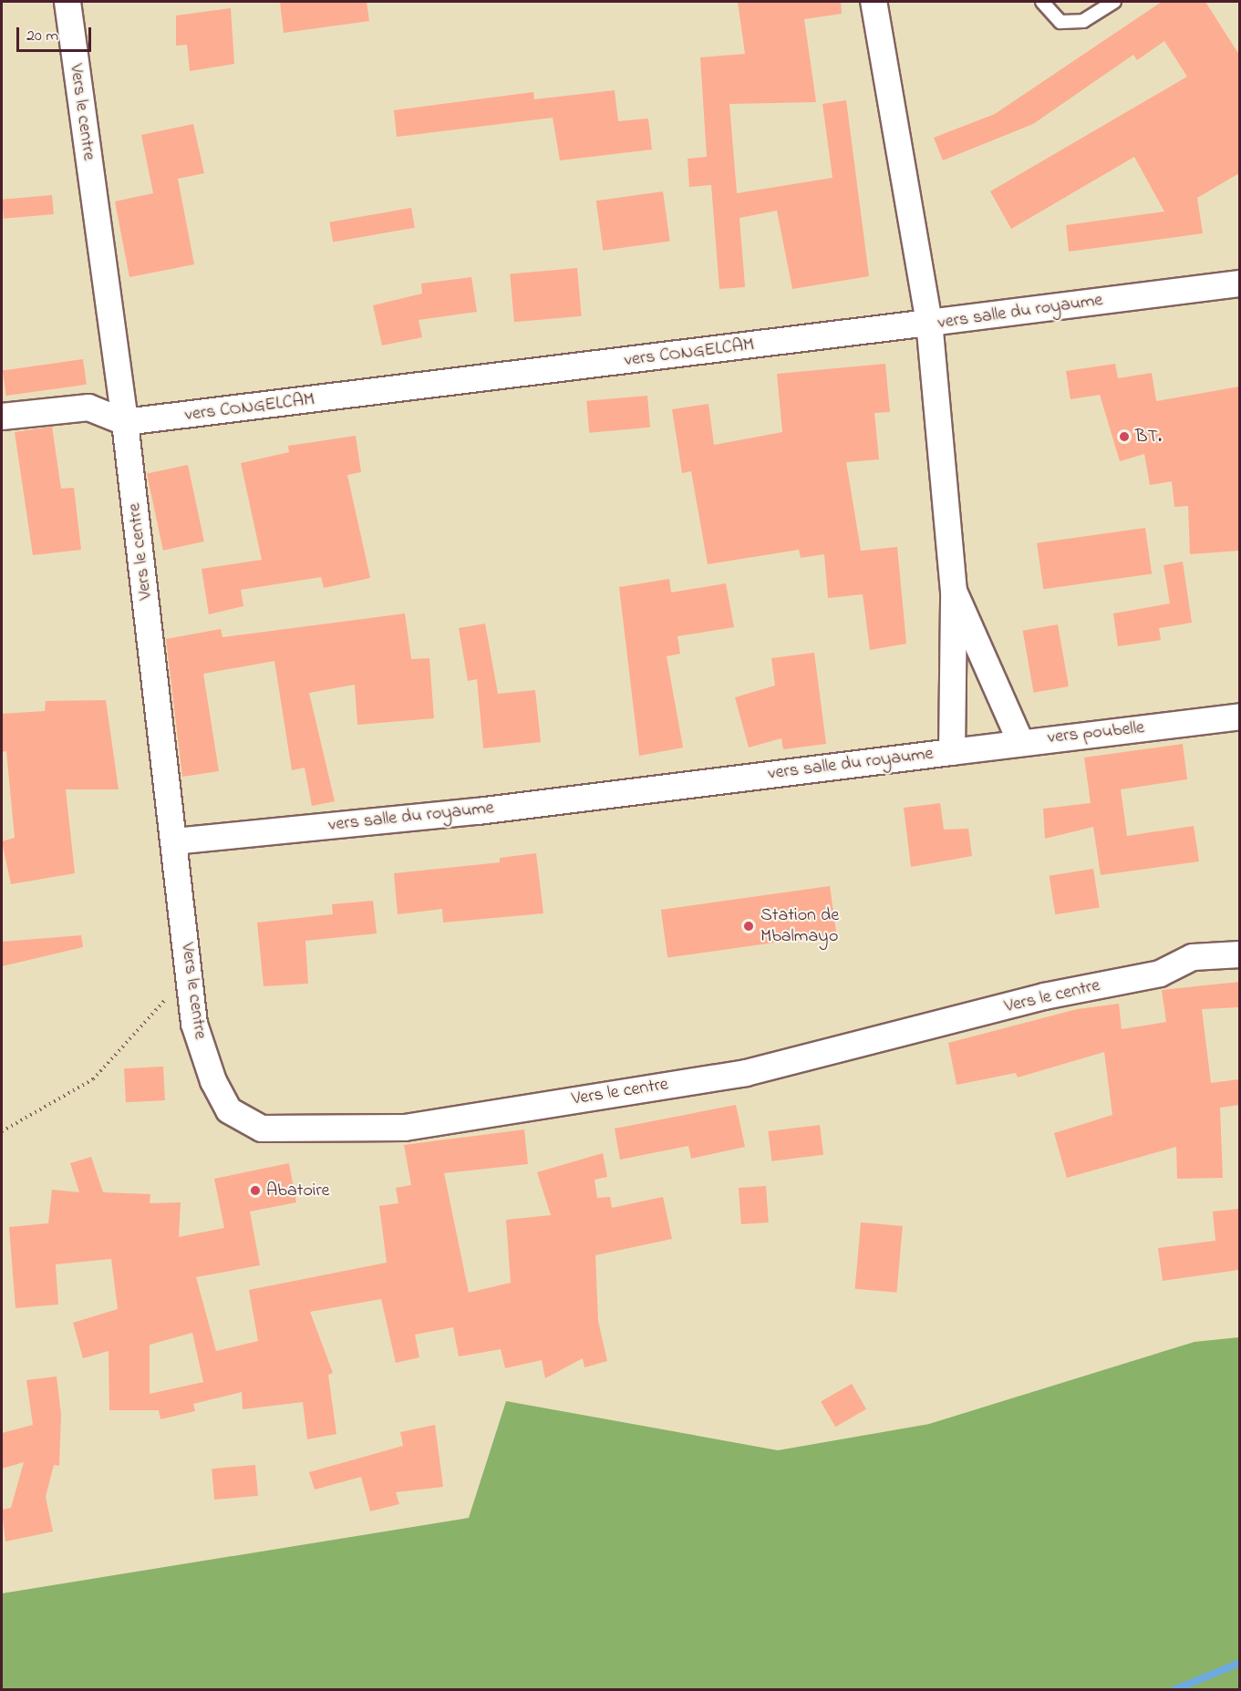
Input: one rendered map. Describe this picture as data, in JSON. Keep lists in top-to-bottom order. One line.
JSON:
{"streets":{"street":["Vers le centre","vers salle du royaume","vers CONGELCAM","vers poubelle"]},"crossings":[["Vers le centre","vers salle du royaume"],["Vers le centre","vers CONGELCAM"],["vers salle du royaume","vers CONGELCAM"],["vers salle du royaume","vers poubelle"]],"places":["BT.","Station de Mbalmayo","Abatoire"],"scale_bar":"20 m"}
